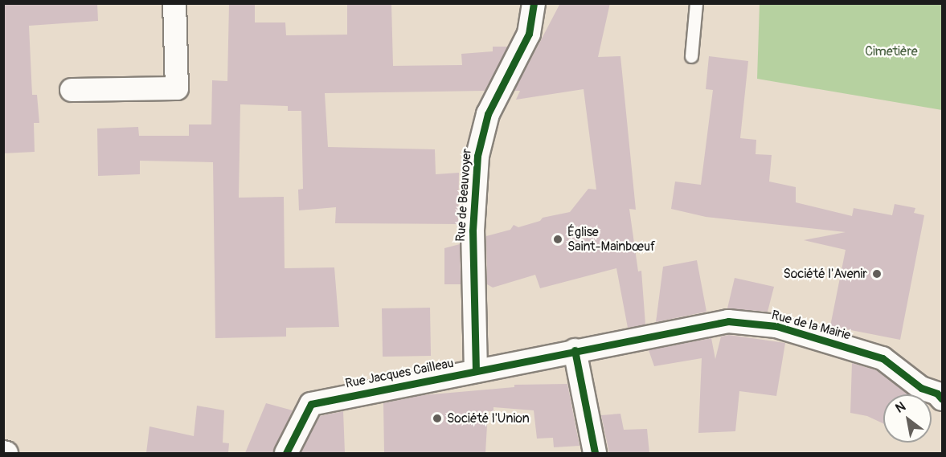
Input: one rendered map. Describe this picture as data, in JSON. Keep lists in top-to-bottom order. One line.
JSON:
{"streets":{"street":["Rue de Beauvoyer","Rue de la Mairie","Rue Jacques Cailleau"]},"crossings":[["Rue de Beauvoyer","Rue Jacques Cailleau"],["Rue de la Mairie","Rue Jacques Cailleau"]],"parks":["Cimetière"],"places":["Église Saint-Mainbœuf","Société l'Avenir","Société l'Union"],"north":"top left"}
